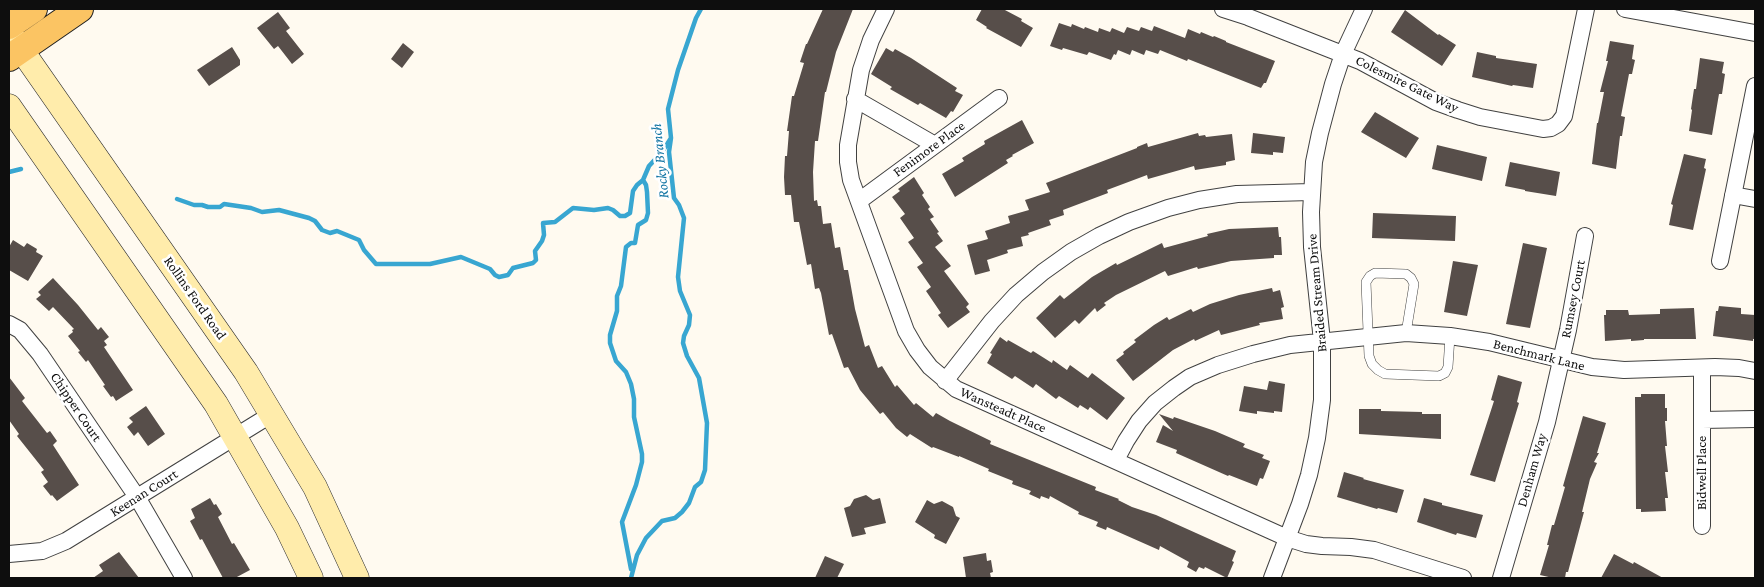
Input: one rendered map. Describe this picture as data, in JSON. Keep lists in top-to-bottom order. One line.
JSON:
{"streets":{"main road":["Rollins Ford Road"],"street":["Colesmire Gate Way","Fenimore Place","Braided Stream Drive","Rumsey Court","Benchmark Lane","Chipper Court","Wansteadt Place","Denham Way","Bidwell Place","Keenan Court"]},"crossings":[["Colesmire Gate Way","Braided Stream Drive"],["Fenimore Place","Wansteadt Place"],["Braided Stream Drive","Benchmark Lane"],["Braided Stream Drive","Wansteadt Place"],["Rollins Ford Road","Keenan Court"],["Rumsey Court","Benchmark Lane"],["Rumsey Court","Denham Way"],["Benchmark Lane","Wansteadt Place"],["Benchmark Lane","Denham Way"],["Benchmark Lane","Bidwell Place"],["Chipper Court","Keenan Court"]],"water":["Rocky Branch"]}
